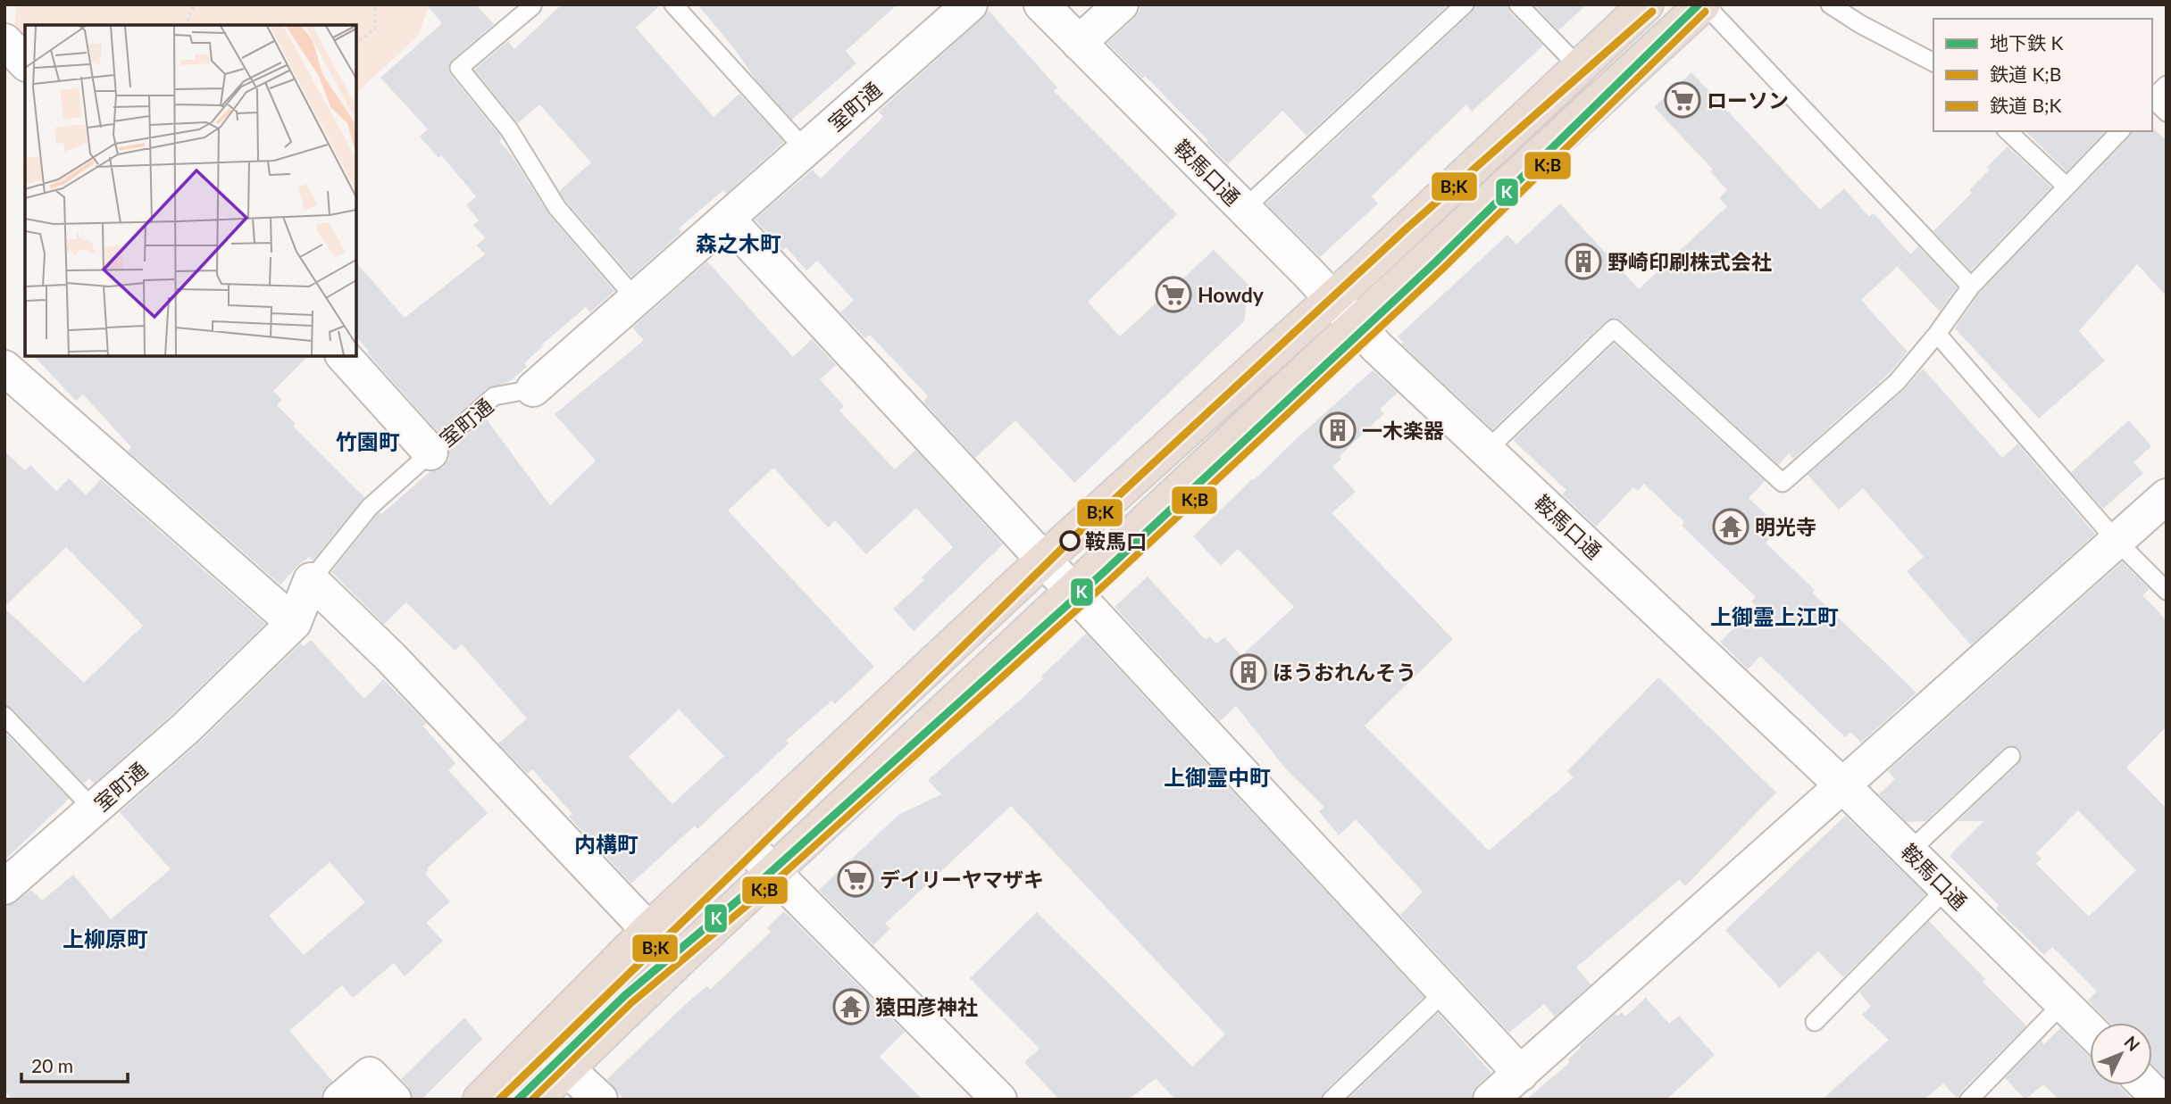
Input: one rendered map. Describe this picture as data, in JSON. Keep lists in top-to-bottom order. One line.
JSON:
{"streets":{"street":["室町通","鞍馬口通"]},"districts":["森之木町","竹園町","上御霊上江町","上御霊中町","内構町","上柳原町"],"places":{"supermarket":["ローソン","Howdy","デイリーヤマザキ"],"building":["野崎印刷株式会社","一木楽器","ほうおれんそう"],"temple":["明光寺","猿田彦神社"],"other":["鞍馬口"]},"lines":["metro line K","rail line K;B","rail line B;K"],"legend":["地下鉄 K","鉄道 K;B","鉄道 B;K"],"scale_bar":"20 m","north":"top right"}
